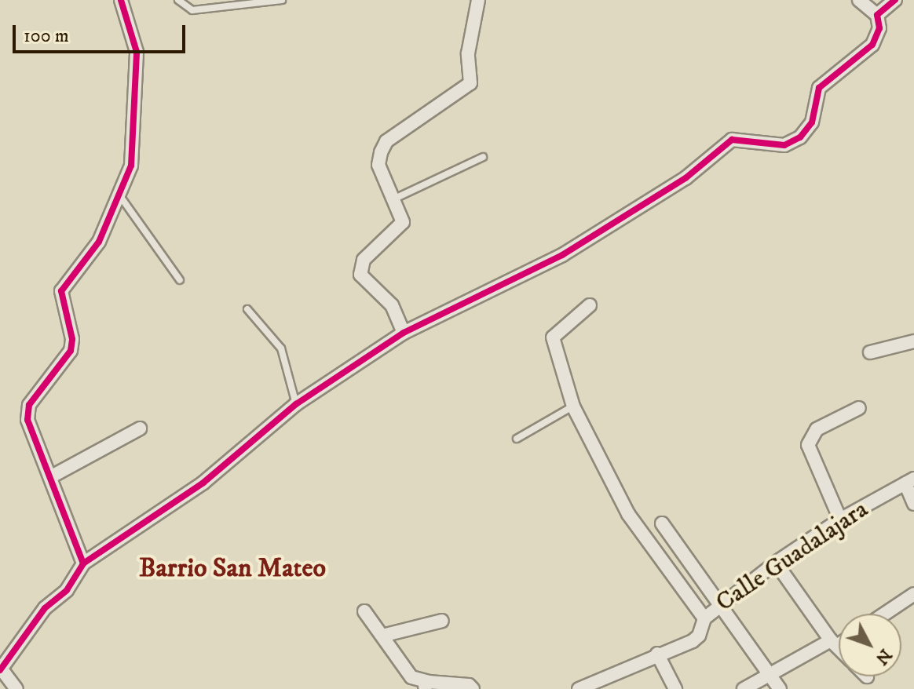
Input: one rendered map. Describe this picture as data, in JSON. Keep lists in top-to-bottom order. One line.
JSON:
{"streets":{"street":["Calle Guadalajara"]},"districts":["Barrio San Mateo"],"scale_bar":"100 m","north":"bottom right"}
